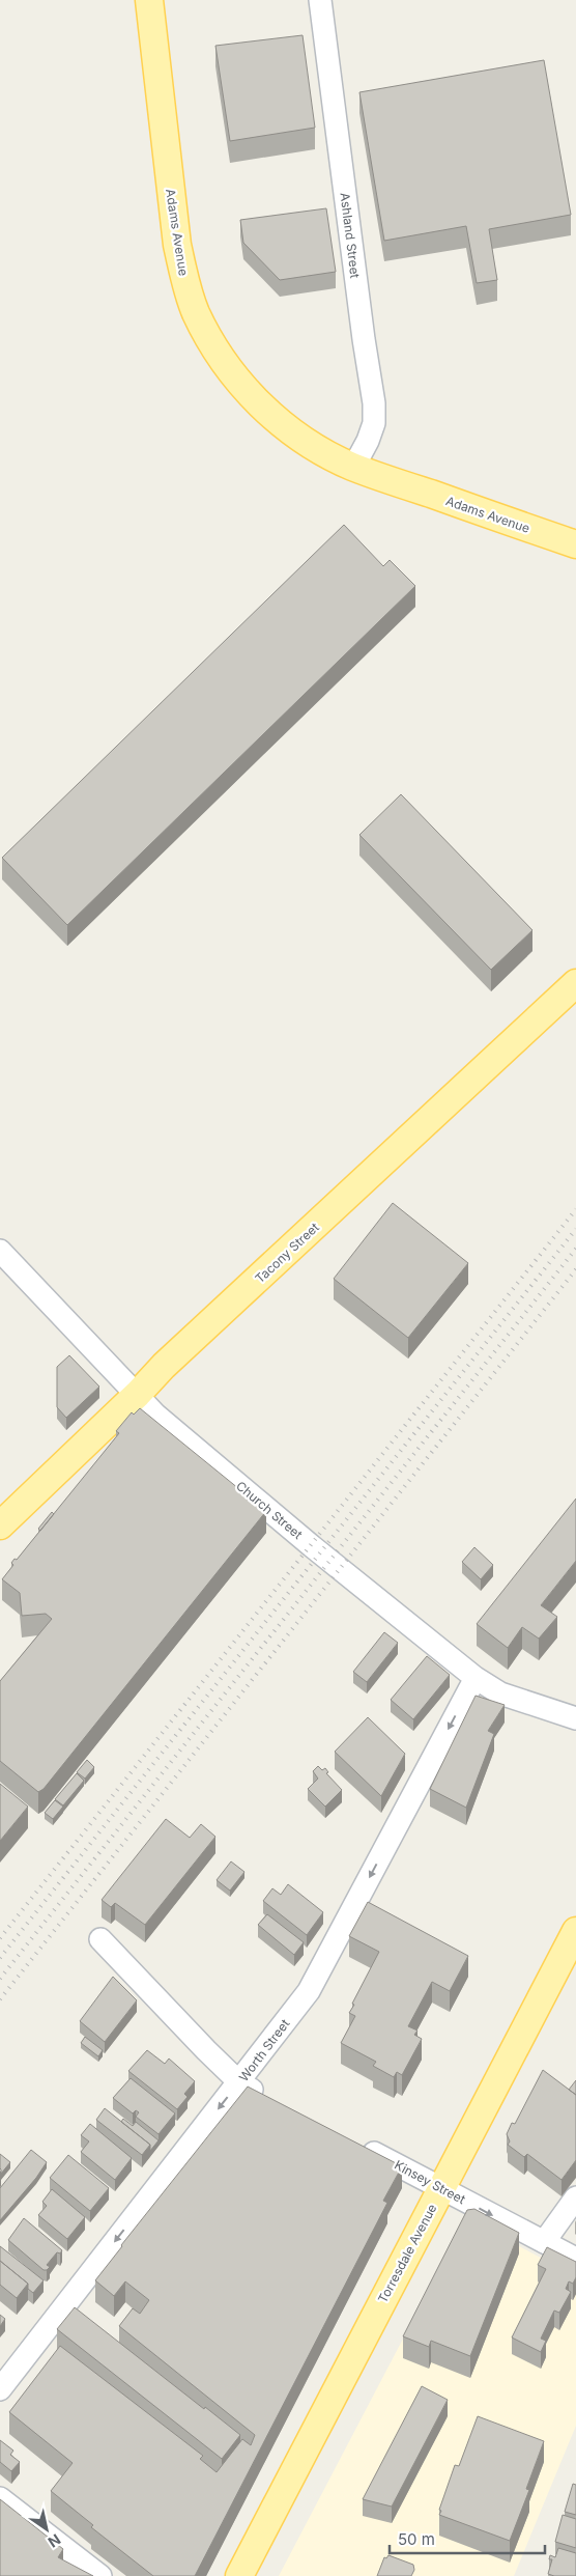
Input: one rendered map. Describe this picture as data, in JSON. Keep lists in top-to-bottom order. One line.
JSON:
{"streets":{"main road":["Adams Avenue","Tacony Street","Torresdale Avenue"],"street":["Ashland Street","Church Street","Worth Street","Kinsey Street"]},"crossings":[["Adams Avenue","Ashland Street"],["Tacony Street","Church Street"],["Church Street","Worth Street"],["Kinsey Street","Torresdale Avenue"]],"one_way":["Worth Street","Kinsey Street"],"scale_bar":"50 m","north":"bottom right"}
